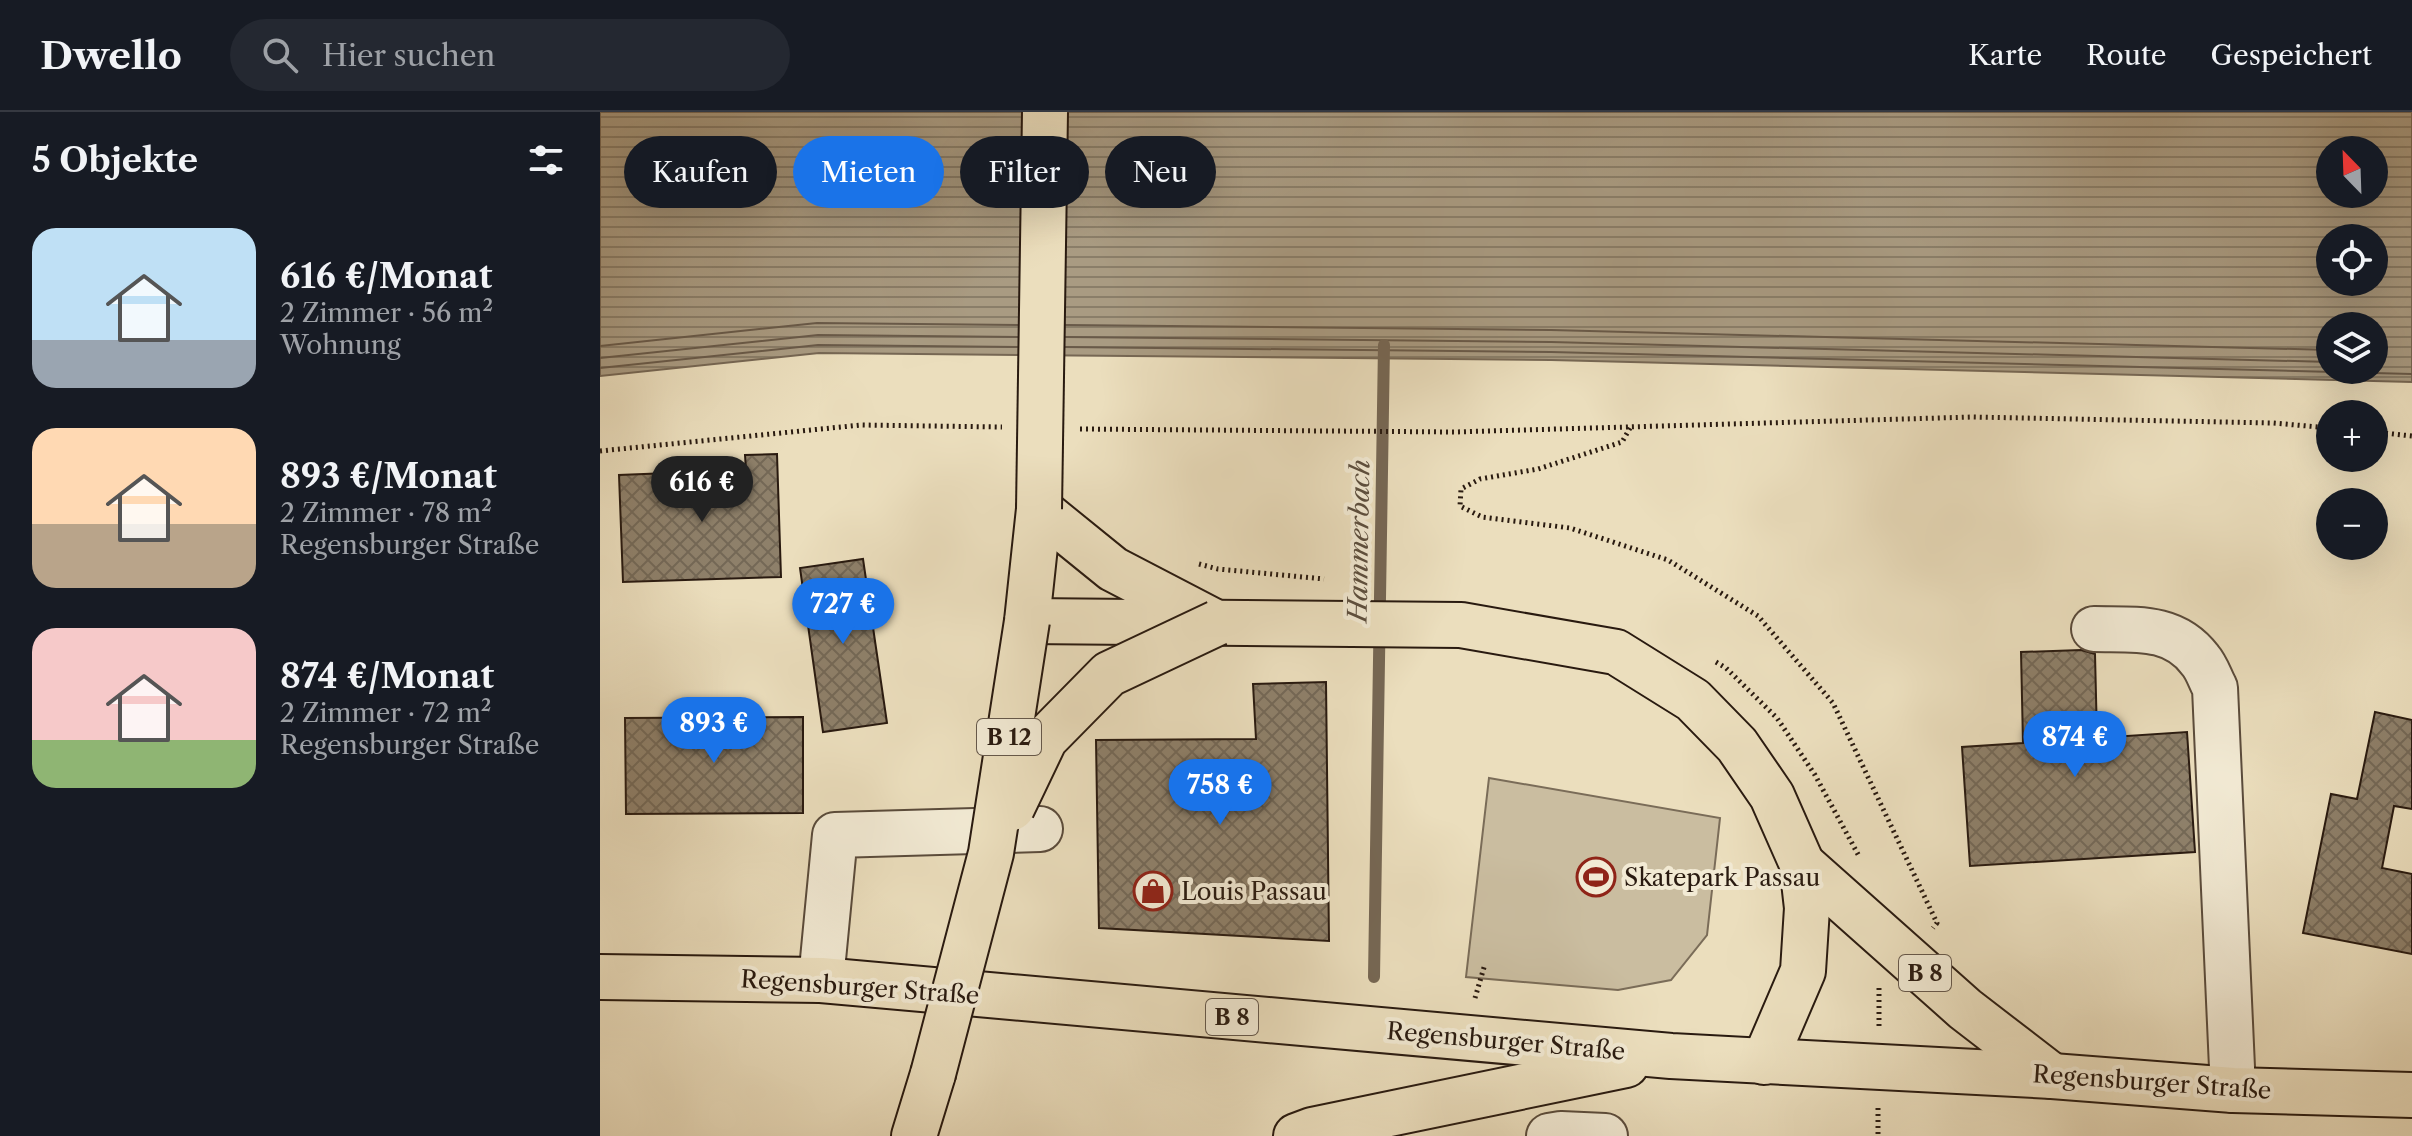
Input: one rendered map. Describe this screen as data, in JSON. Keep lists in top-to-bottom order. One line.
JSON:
{"streets":{"main road":["B 12","B 8","Regensburger Straße"]},"crossings":[["B 12","B 8"],["B 8","Regensburger Straße"]],"water":["Hammerbach"],"places":{"sports":["Skatepark Passau"],"shop":["Louis Passau"]},"north":"top left","page":{"header":"Dwello","search":"Hier suchen","nav":["Karte","Route","Gespeichert"],"heading":"5 Objekte","map_buttons":["+","−"],"chip":["Kaufen","Mieten","Filter","Neu"],"list":[{"name":"616 €/Monat","note":"2 Zimmer · 56 m² · Wohnung"},{"name":"893 €/Monat","note":"2 Zimmer · 78 m² · Regensburger Straße"},{"name":"874 €/Monat","note":"2 Zimmer · 72 m² · Regensburger Straße"}],"price":["616 €","727 €","893 €","874 €","758 €"]}}
